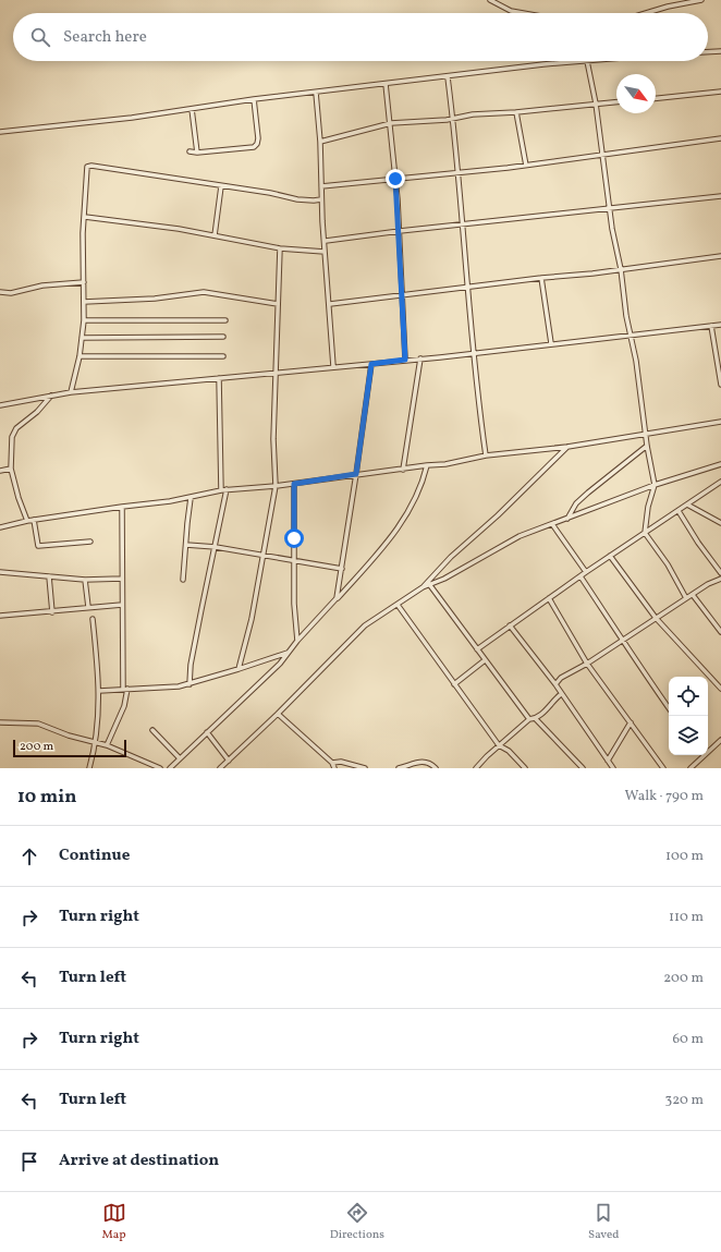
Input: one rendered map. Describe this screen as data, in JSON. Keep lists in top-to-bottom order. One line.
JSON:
{"scale_bar":"200 m","north":"bottom right","page":{"search":"Search here","scale":"200 m","heading":["10 min","Walk · 790 m"],"list":[["Continue","100 m"],["Turn right","110 m"],["Turn left","200 m"],["Turn right","60 m"],["Turn left","320 m"],"Arrive at destination"],"nav":["Map","Directions","Saved"]}}
